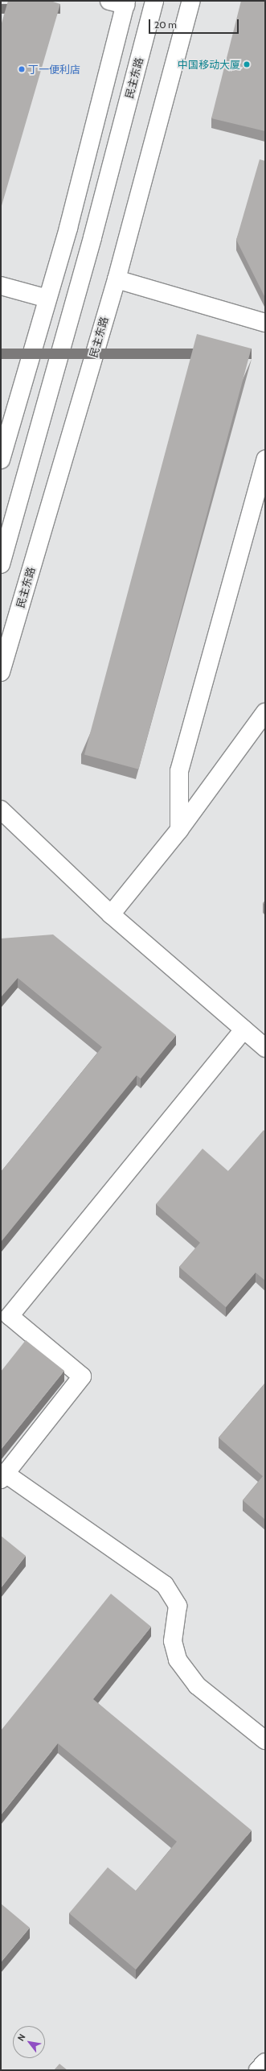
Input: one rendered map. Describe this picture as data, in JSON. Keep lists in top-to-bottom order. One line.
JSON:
{"streets":{"street":["民主东路"]},"places":["中国移动大厦","丁一便利店"],"scale_bar":"20 m","north":"top left"}
